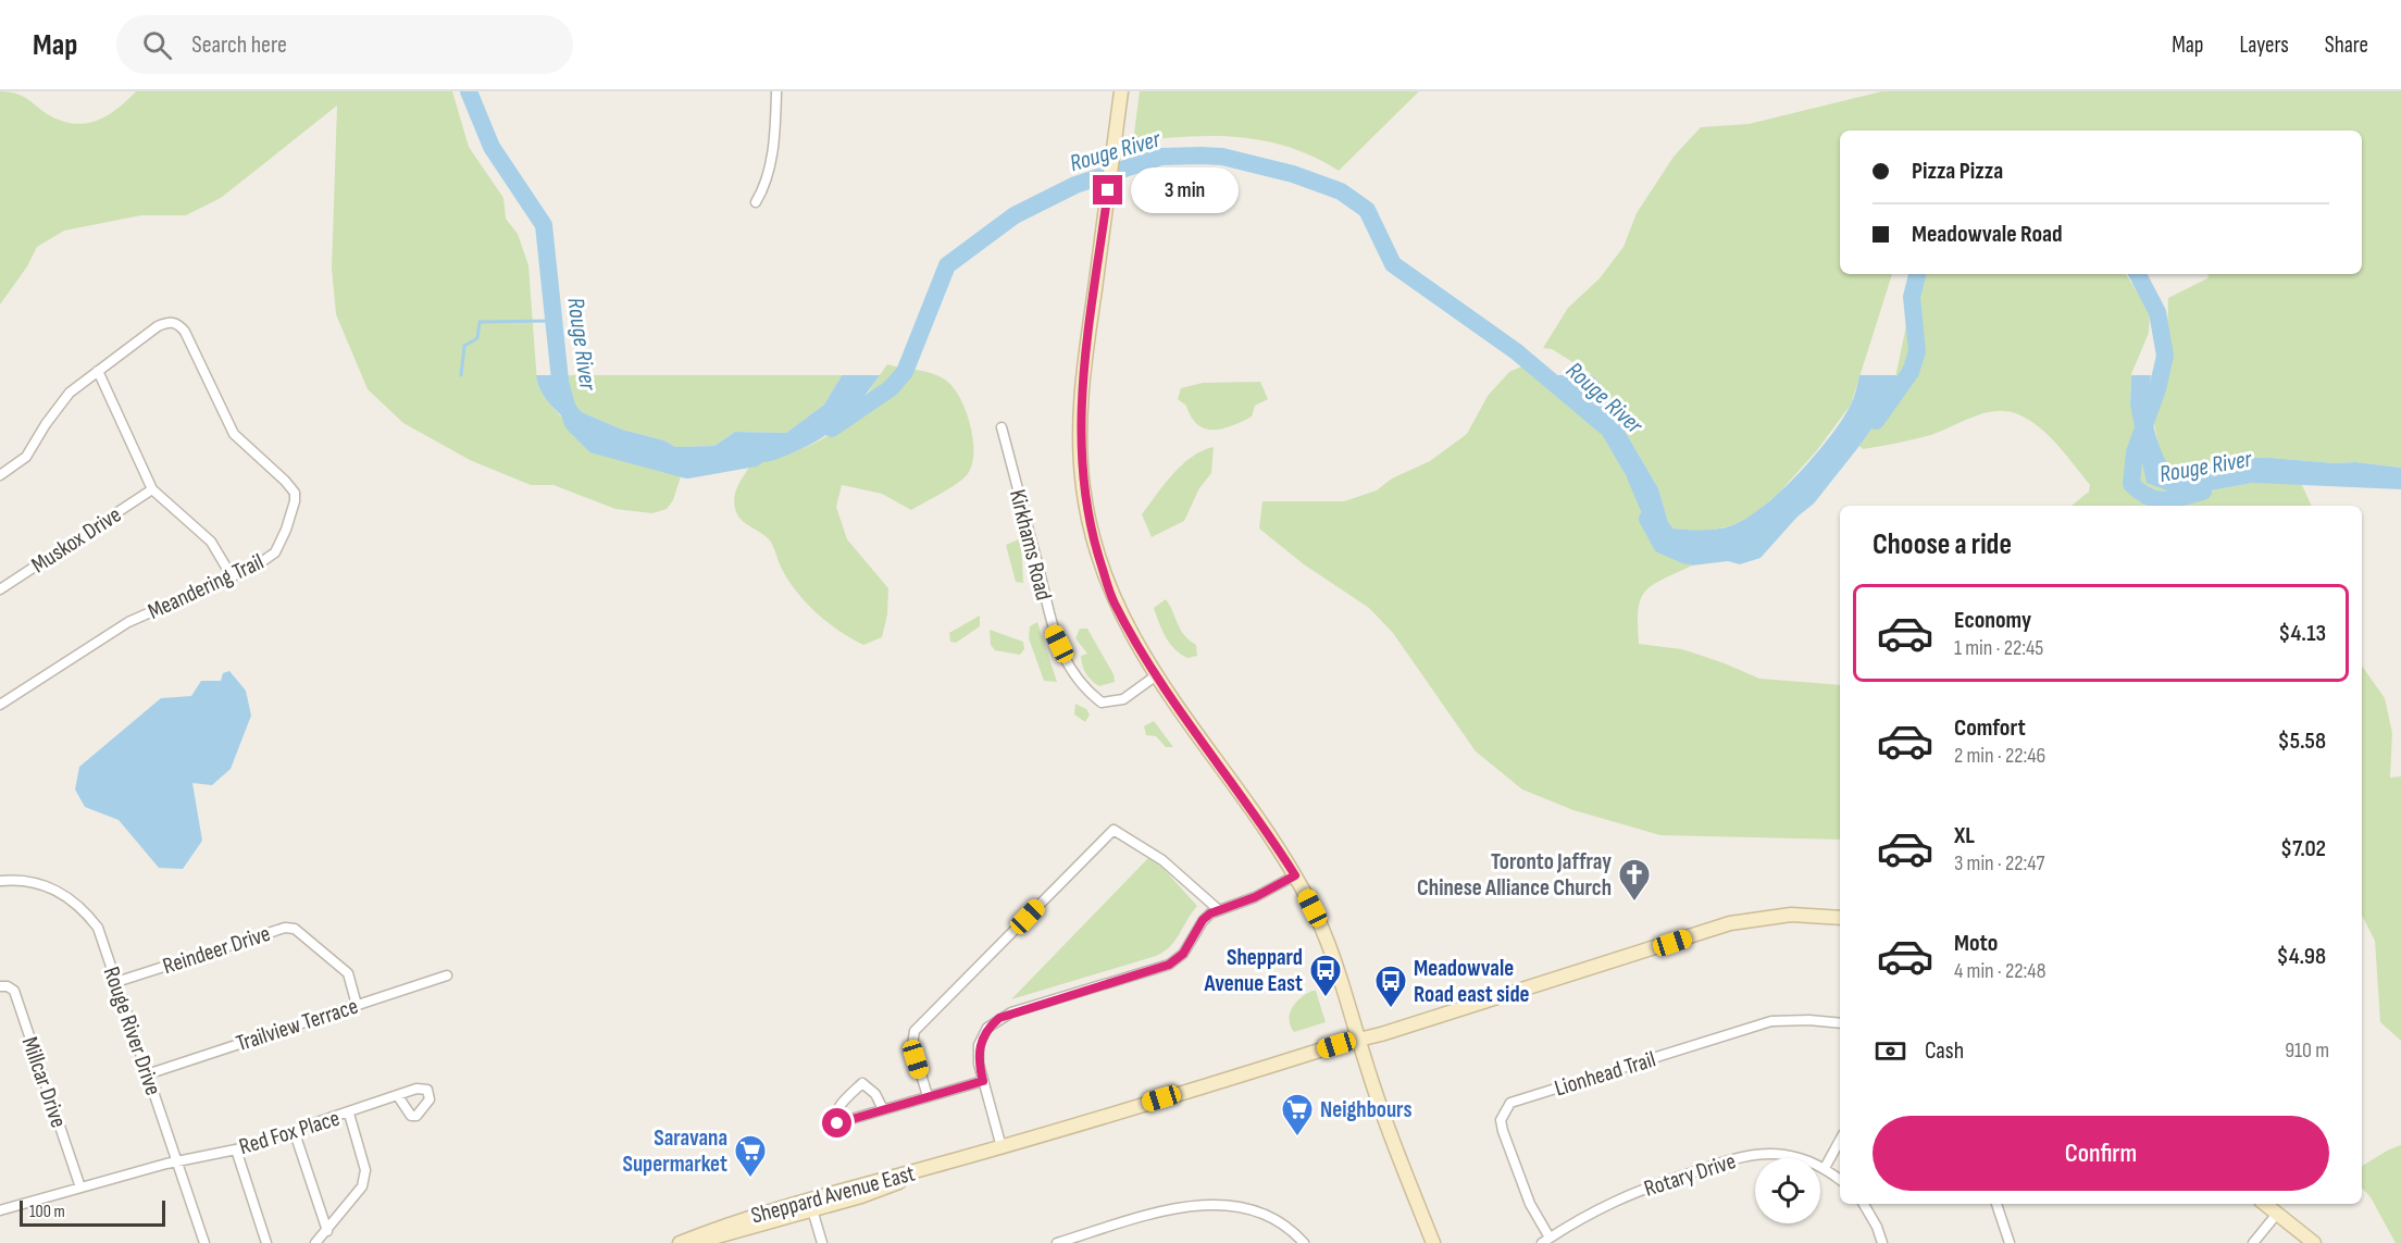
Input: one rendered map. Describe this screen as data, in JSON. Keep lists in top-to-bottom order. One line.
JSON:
{"streets":{"main road":["Sheppard Avenue East"],"street":["Muskox Drive","Kirkhams Road","Meandering Trail","Reindeer Drive","Trailview Terrace","Rouge River Drive","Lionhead Trail","Millcar Drive","Red Fox Place","Rotary Drive"]},"crossings":[["Reindeer Drive","Trailview Terrace"],["Reindeer Drive","Rouge River Drive"],["Trailview Terrace","Rouge River Drive"],["Rouge River Drive","Red Fox Place"],["Lionhead Trail","Rotary Drive"],["Millcar Drive","Red Fox Place"]],"water":["Rouge River"],"places":{"church":["Toronto Jaffray Chinese Alliance Church"],"bus stop":["Sheppard Avenue East","Meadowvale Road east side"],"supermarket":["Neighbours","Saravana Supermarket"]},"scale_bar":"100 m","page":{"header":"Map","search":"Search here","nav":["Map","Layers","Share"],"banner":["Pizza Pizza","Meadowvale Road"],"bubble":"3 min","heading":"Choose a ride","list":[{"name":"Economy","note":"1 min · 22:45","value":"$4.13"},{"name":"Comfort","note":"2 min · 22:46","value":"$5.58"},{"name":"XL","note":"3 min · 22:47","value":"$7.02"},{"name":"Moto","note":"4 min · 22:48","value":"$4.98"}],"pay":["Cash","910 m"],"buttons":"Confirm","scale":"100 m"}}
